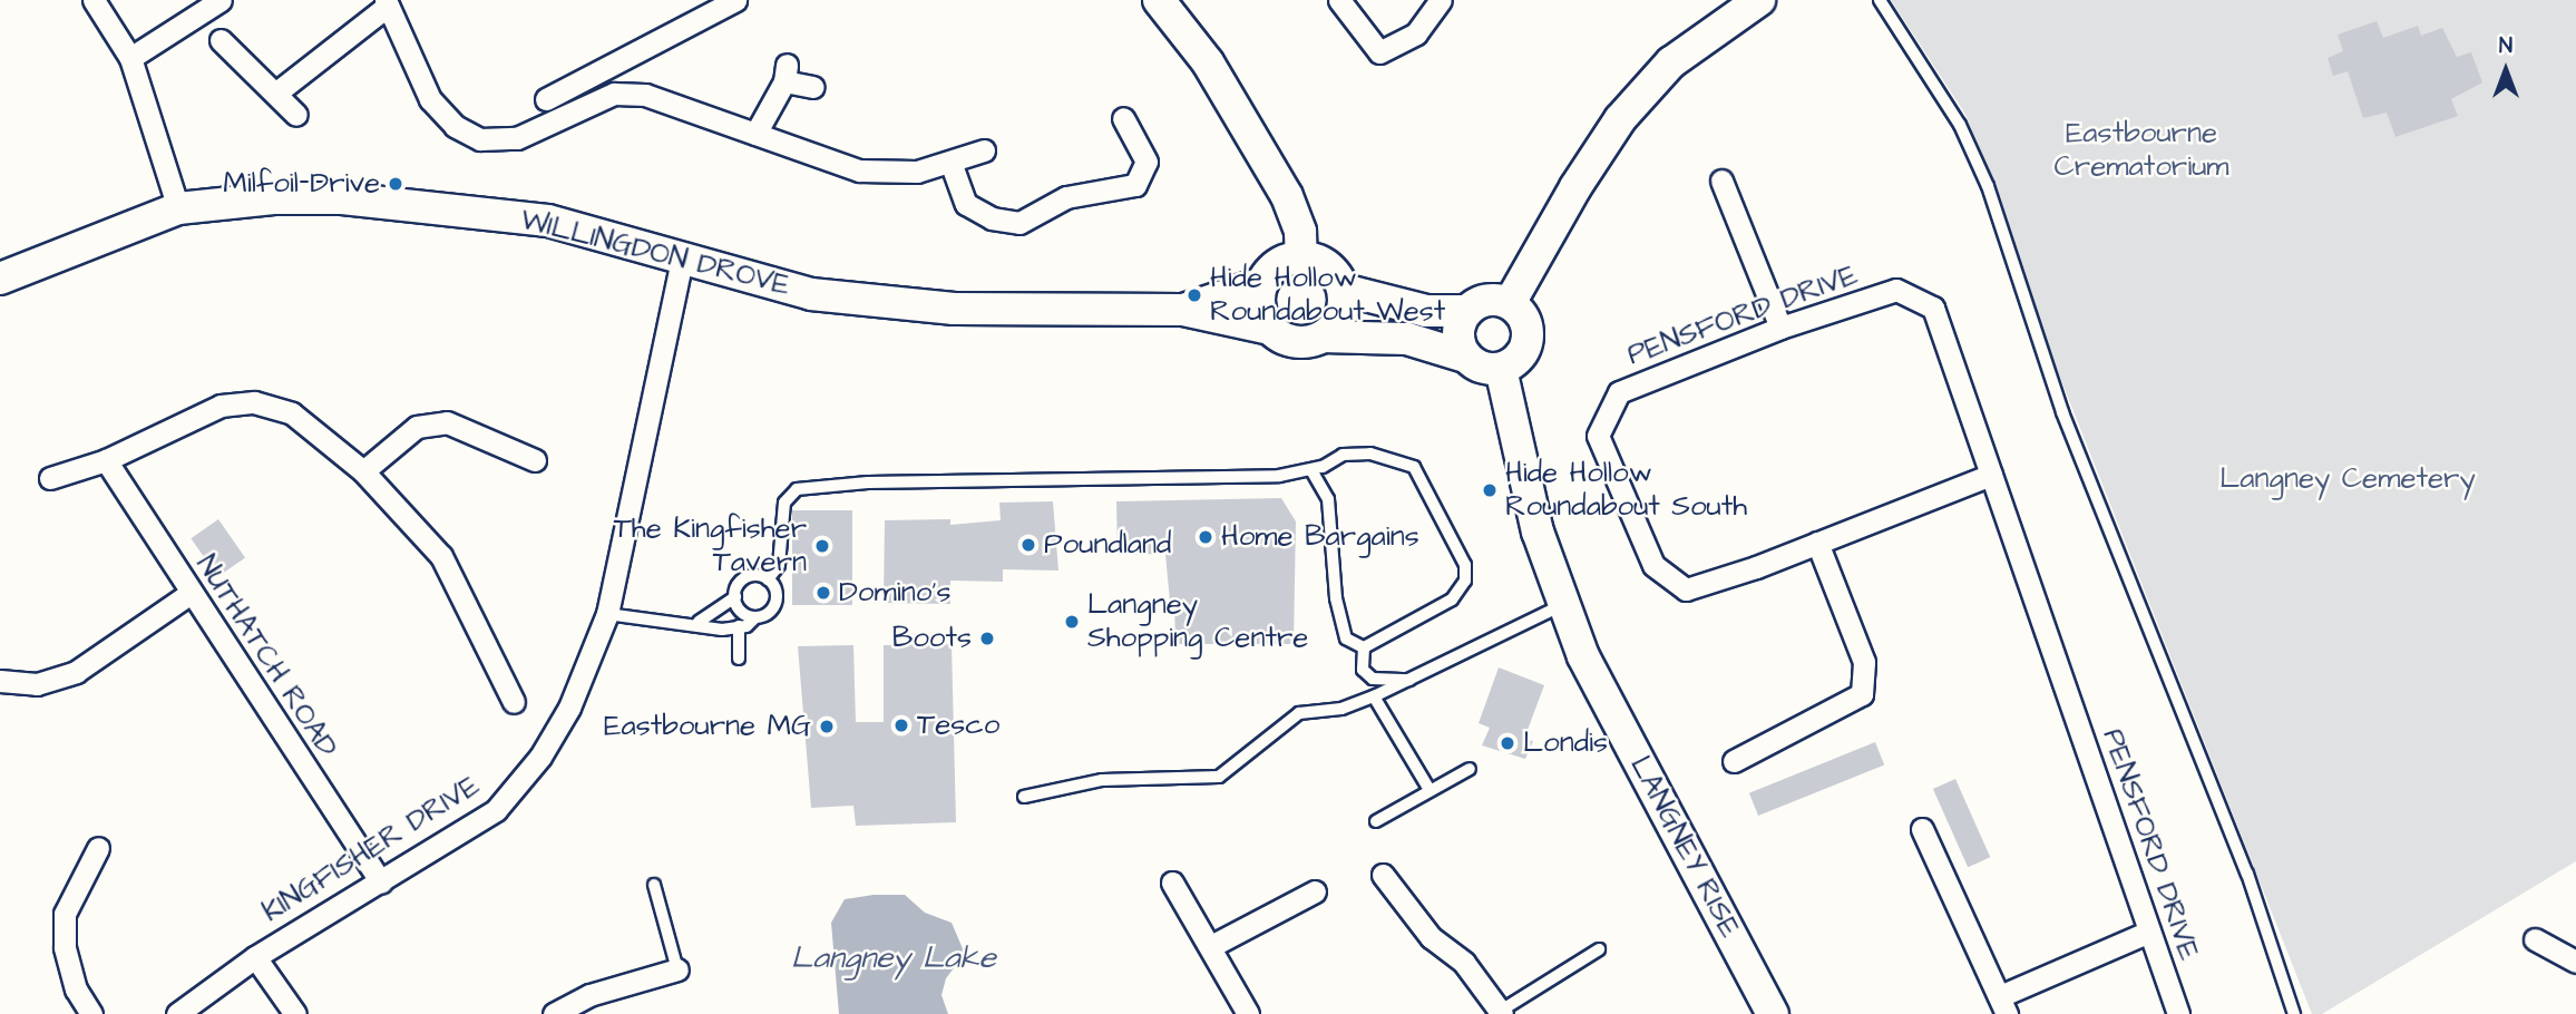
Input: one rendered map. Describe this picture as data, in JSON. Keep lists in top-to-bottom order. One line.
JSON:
{"streets":{"main road":["WILLINGDON DROVE","LANGNEY RISE"],"street":["PENSFORD DRIVE","NUTHATCH ROAD","KINGFISHER DRIVE"]},"crossings":[["WILLINGDON DROVE","KINGFISHER DRIVE"],["NUTHATCH ROAD","KINGFISHER DRIVE"]],"water":["Langney Lake"],"parks":["Eastbourne Crematorium","Langney Cemetery"],"places":["Milfoil Drive","Hide Hollow Roundabout West","Hide Hollow Roundabout South","Home Bargains","Poundland","The Kingfisher Tavern","Domino's","Langney Shopping Centre","Boots","Tesco","Eastbourne MG","Londis"],"north":"top"}
